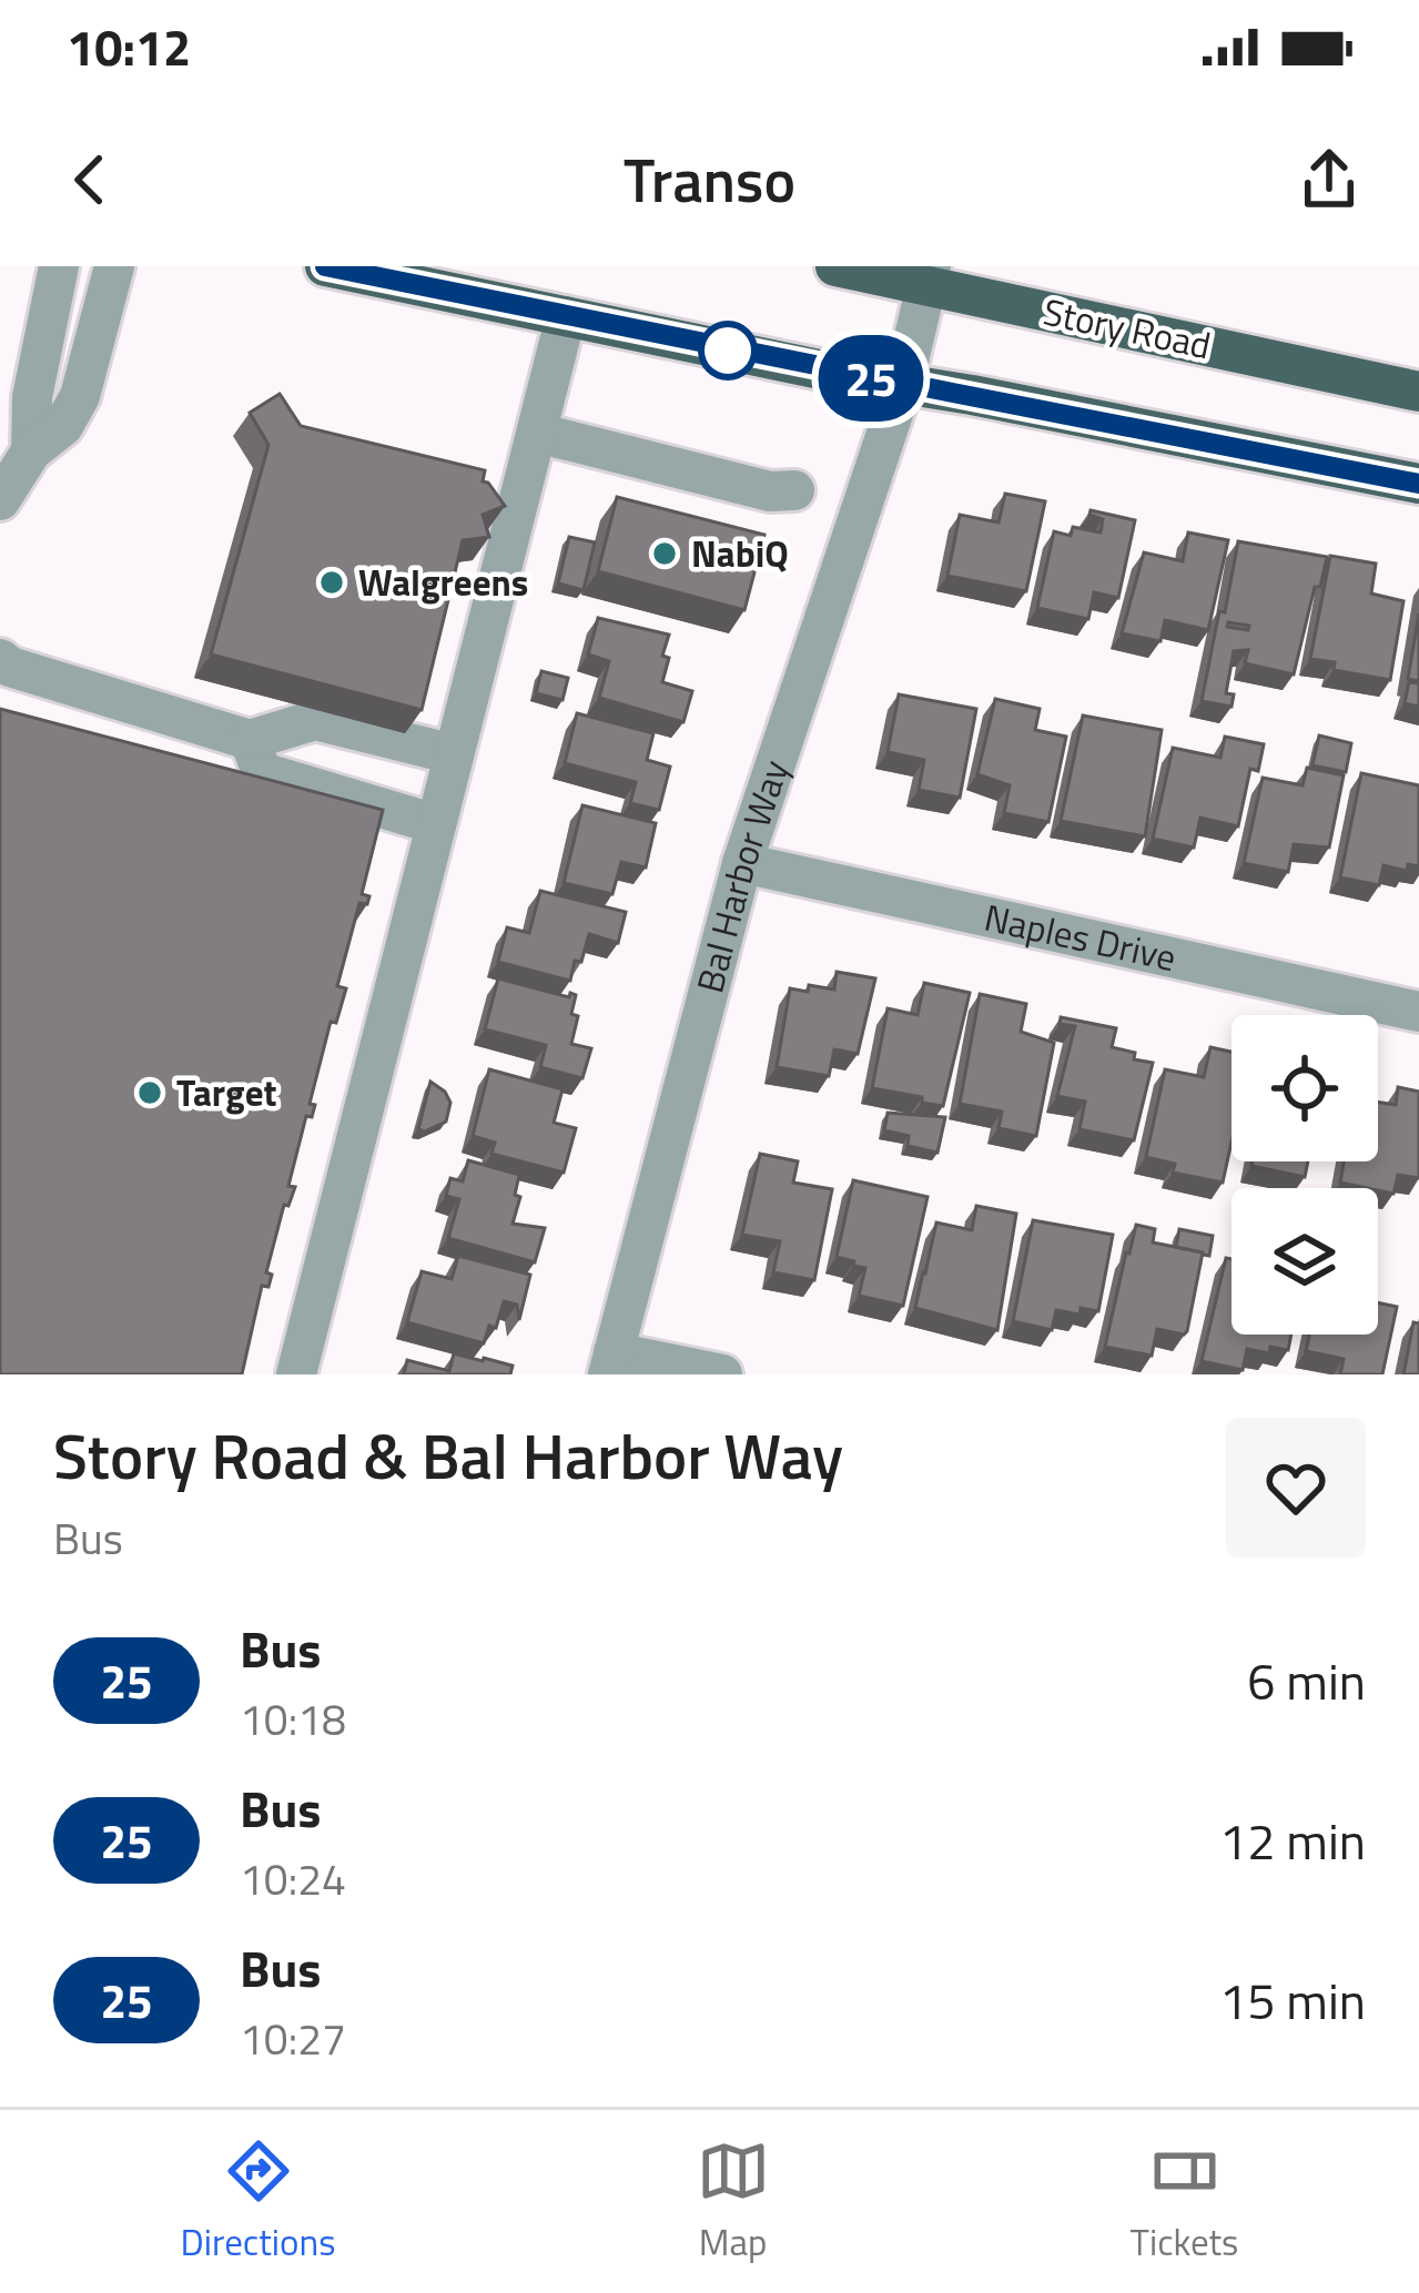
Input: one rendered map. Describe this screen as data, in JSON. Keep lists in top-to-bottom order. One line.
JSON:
{"streets":{"main road":["Story Road"],"street":["Bal Harbor Way","Naples Drive"]},"crossings":[["Story Road","Bal Harbor Way"],["Bal Harbor Way","Naples Drive"]],"places":["NabiQ","Walgreens","Target"],"lines":["bus line 25"],"page":{"status":"10:12","header":"Transo","on_map":"25","heading":["Story Road & Bal Harbor Way","Bus"],"list":[{"mark":"25","name":"Bus","note":"10:18","value":"6 min"},{"mark":"25","name":"Bus","note":"10:24","value":"12 min"},{"mark":"25","name":"Bus","note":"10:27","value":"15 min"}],"tabs":["Directions","Map","Tickets"]}}
